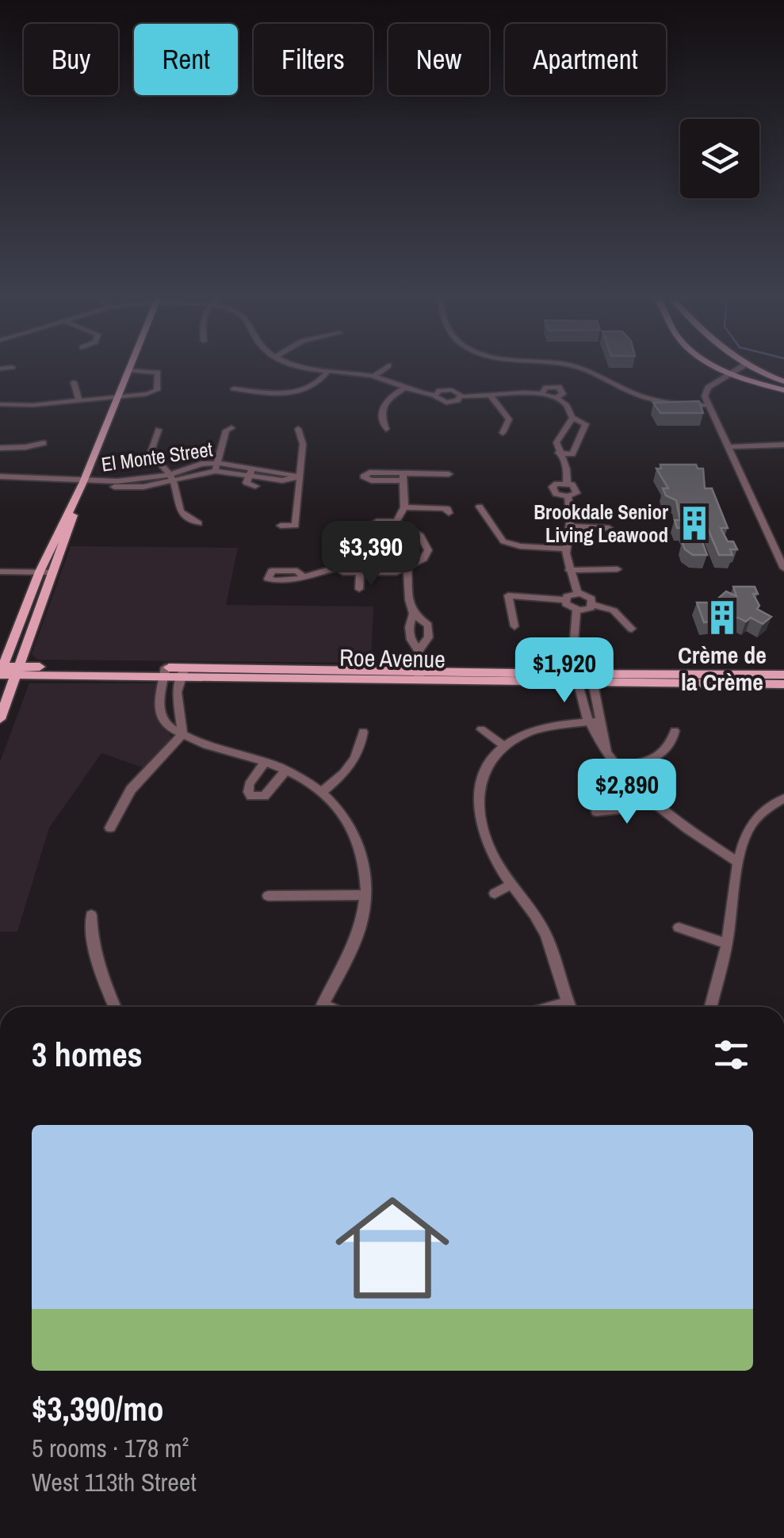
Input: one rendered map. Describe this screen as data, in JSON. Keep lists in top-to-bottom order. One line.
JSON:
{"streets":{"main road":["Roe Avenue"],"street":["El Monte Street"]},"places":{"building":["Brookdale Senior Living Leawood","Crème de la Crème"]},"page":{"chip":["Buy","Rent","Filters","New","Apartment"],"price":["$3,390","$1,920","$2,890"],"heading":"3 homes","list":[{"name":"$3,390/mo","note":"5 rooms · 178 m² · West 113th Street"}]}}
